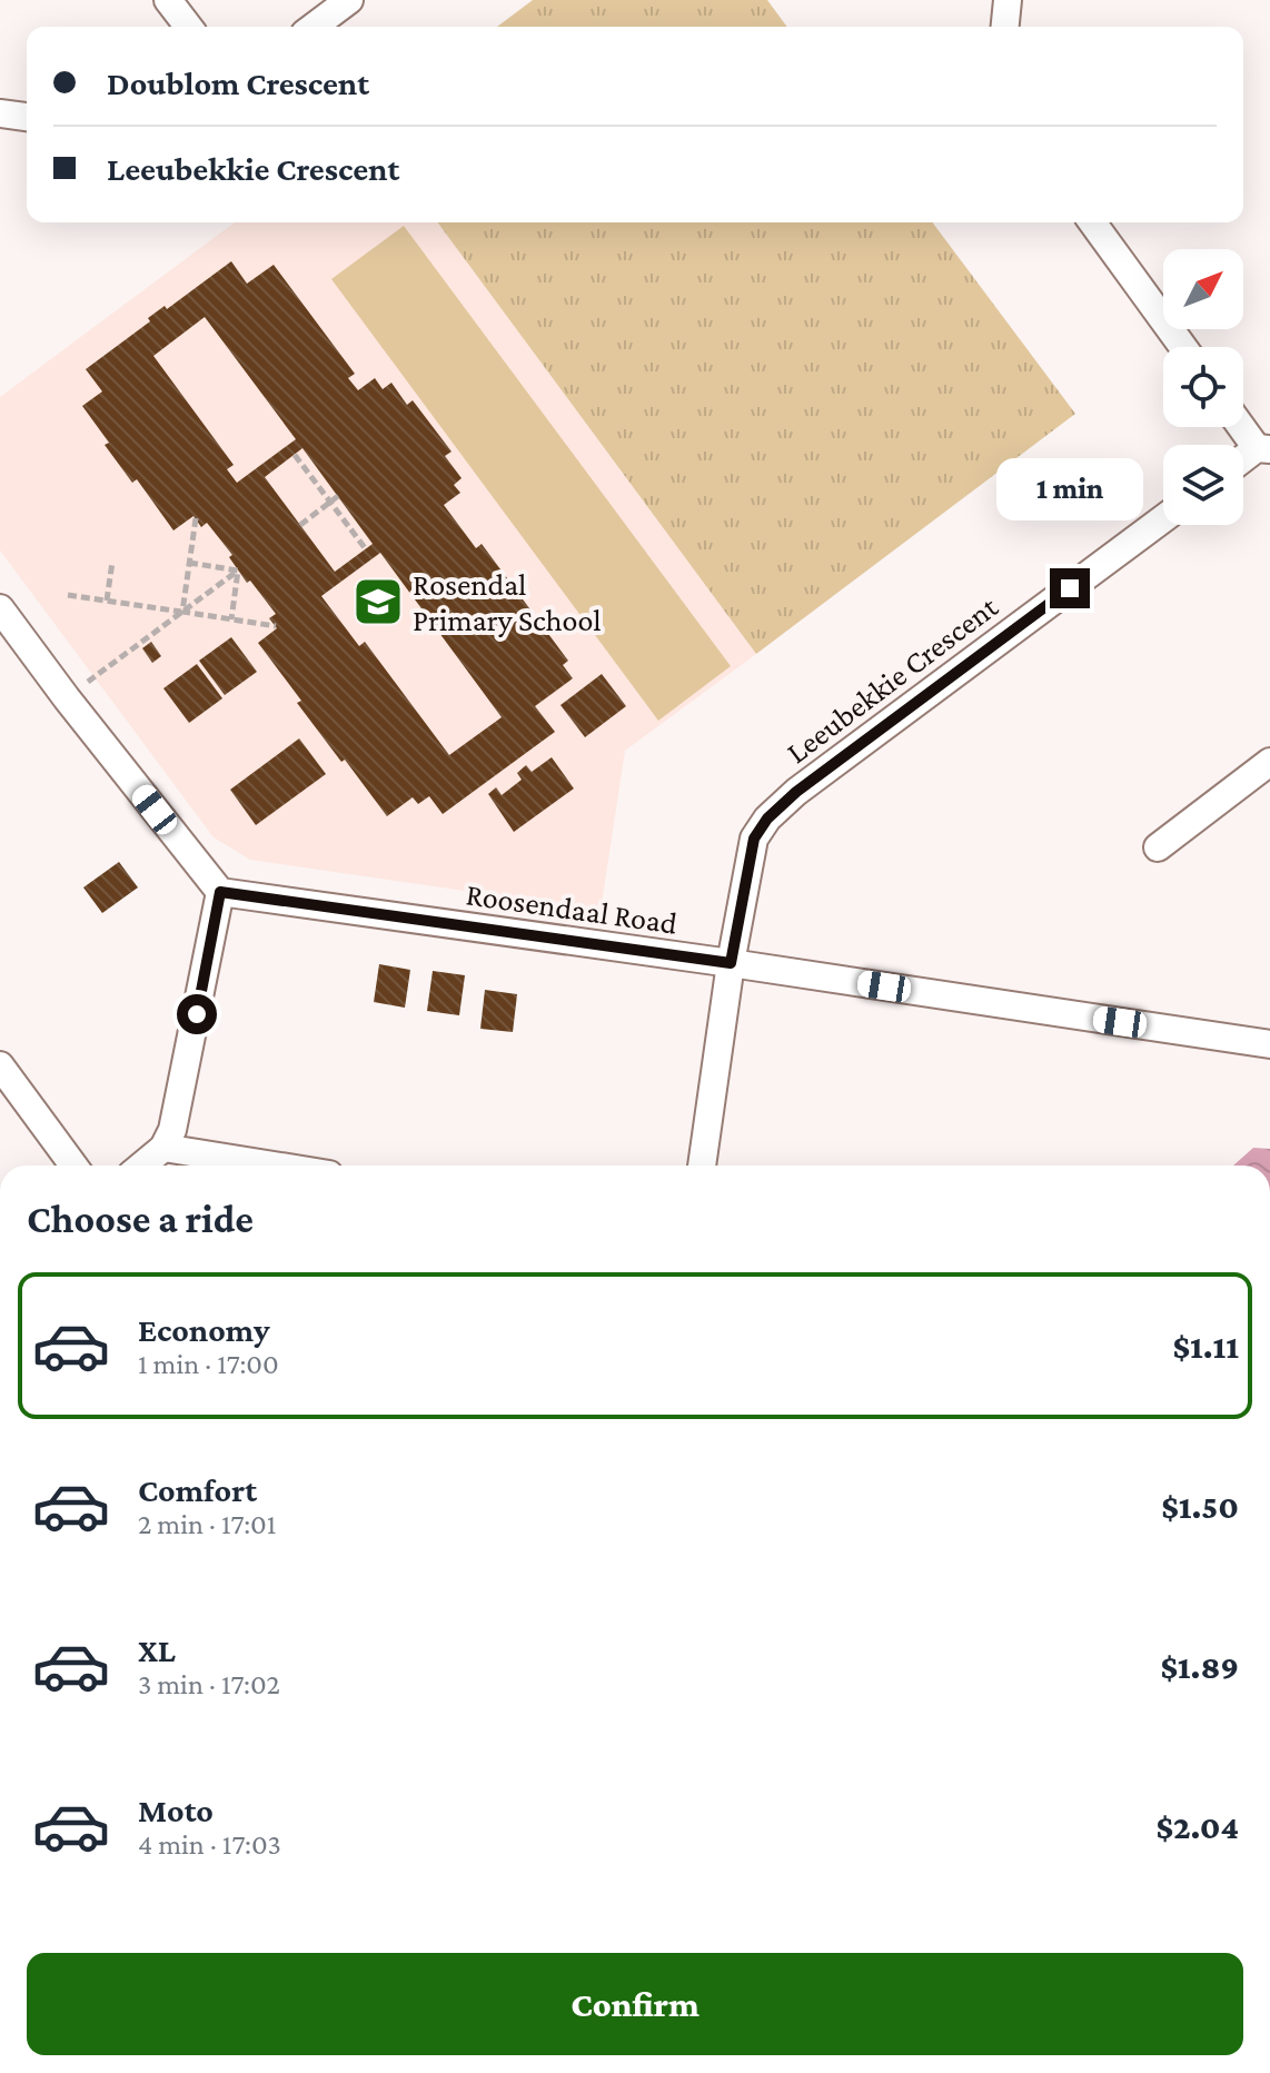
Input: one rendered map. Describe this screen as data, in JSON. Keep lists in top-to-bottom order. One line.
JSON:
{"streets":{"street":["Leeubekkie Crescent","Roosendaal Road"]},"crossings":[["Leeubekkie Crescent","Roosendaal Road"]],"places":{"school or university":["Rosendal Primary School"]},"north":"top right","page":{"banner":["Doublom Crescent","Leeubekkie Crescent"],"bubble":"1 min","heading":"Choose a ride","list":[{"name":"Economy","note":"1 min · 17:00","value":"$1.11"},{"name":"Comfort","note":"2 min · 17:01","value":"$1.50"},{"name":"XL","note":"3 min · 17:02","value":"$1.89"},{"name":"Moto","note":"4 min · 17:03","value":"$2.04"}],"buttons":"Confirm"}}
